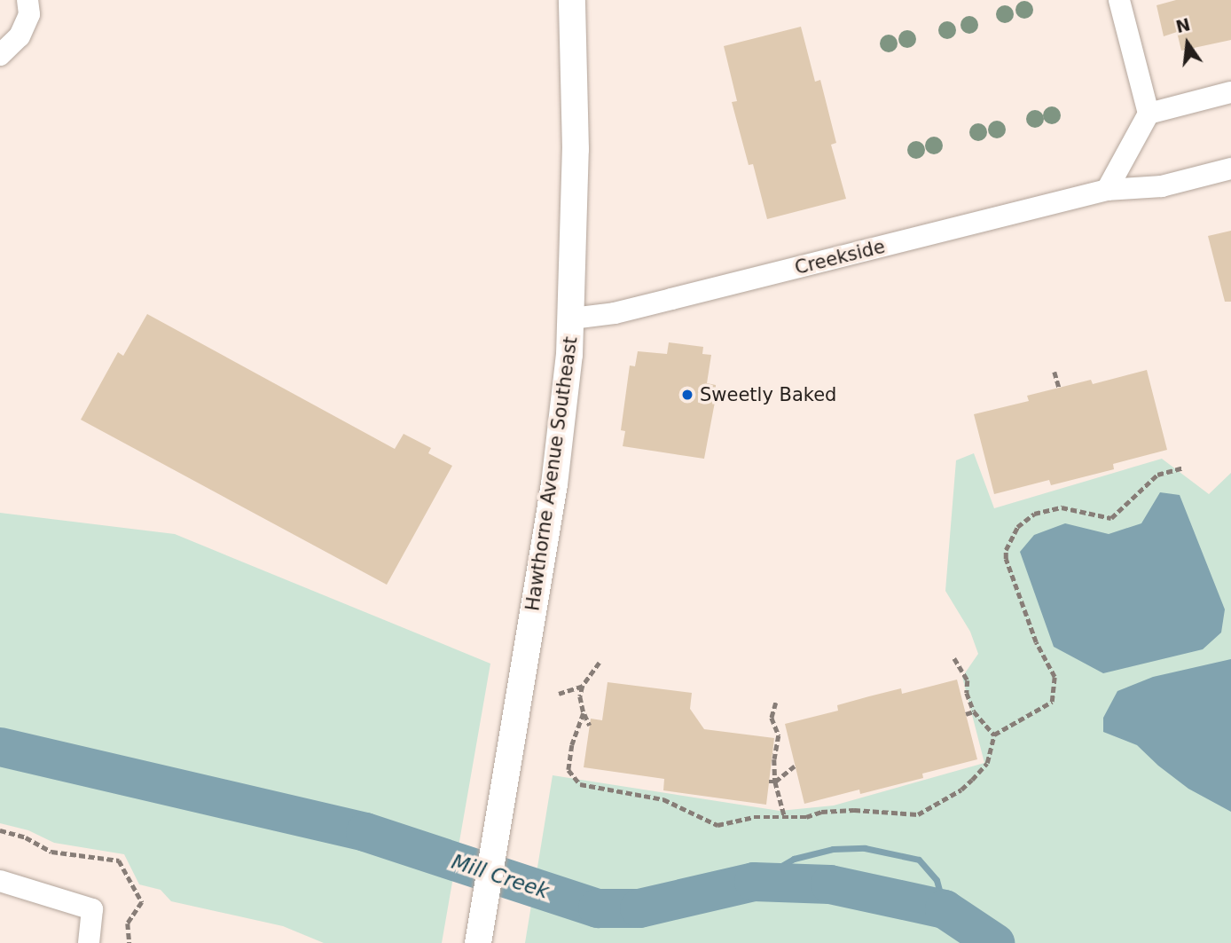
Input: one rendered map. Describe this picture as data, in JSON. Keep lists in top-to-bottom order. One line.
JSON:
{"streets":{"main road":["Hawthorne Avenue Southeast"],"street":["Creekside"]},"crossings":[["Creekside","Hawthorne Avenue Southeast"]],"water":["Mill Creek"],"places":["Sweetly Baked"],"north":"top"}
